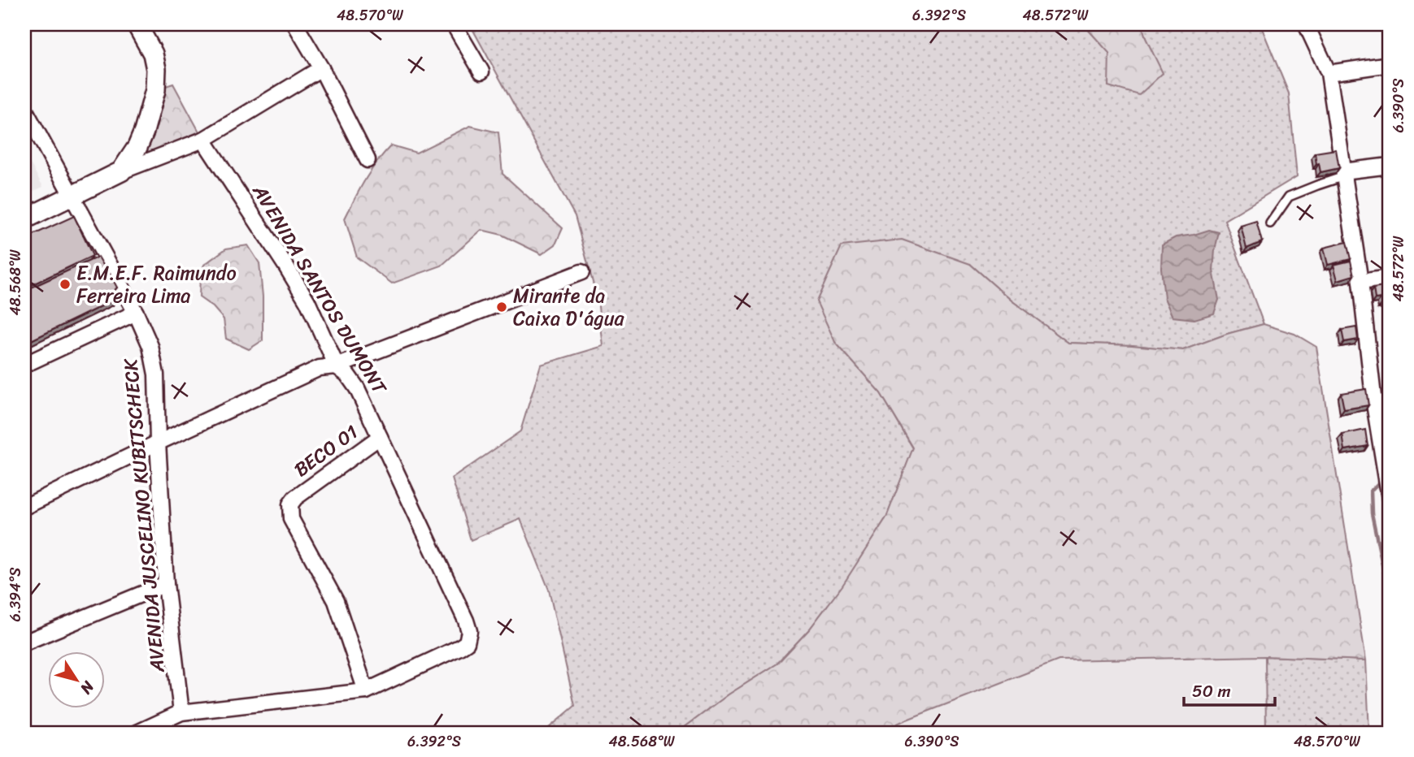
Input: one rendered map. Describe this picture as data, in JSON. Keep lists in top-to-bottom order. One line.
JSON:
{"streets":{"street":["AVENIDA SANTOS DUMONT","BECO 01","AVENIDA JUSCELINO KUBITSCHECK"]},"crossings":[["AVENIDA SANTOS DUMONT","BECO 01"]],"places":["E.M.E.F. Raimundo Ferreira Lima","Mirante da Caixa D'água"],"scale_bar":"50 m","north":"bottom right","coordinates":["48.570°W","6.392°S","48.572°W","6.390°S","48.568°W","6.394°S"]}
